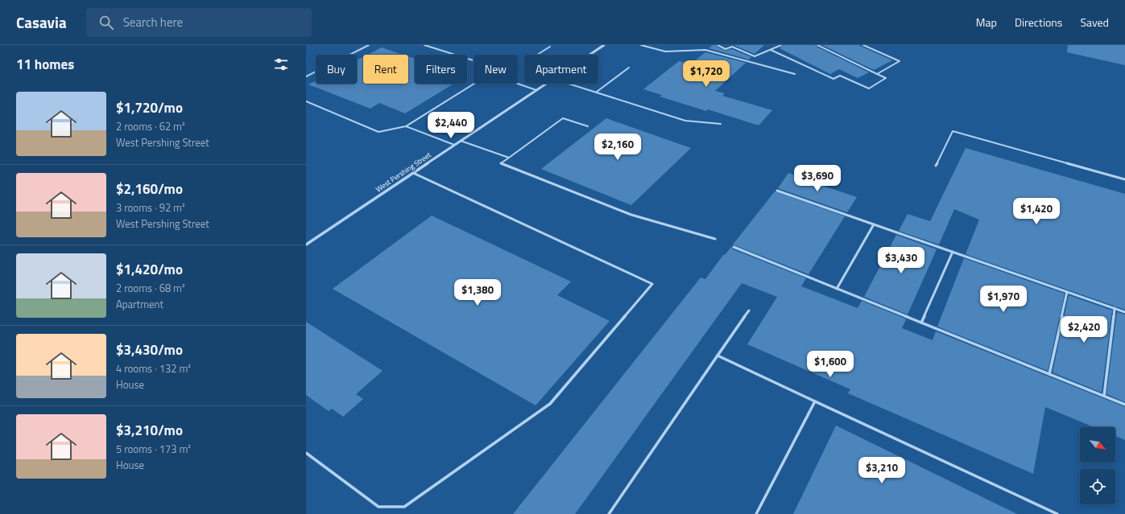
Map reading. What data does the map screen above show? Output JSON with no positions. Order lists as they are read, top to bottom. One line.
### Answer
{"streets":{"street":["West Pershing Street"]},"north":"bottom right","page":{"header":"Casavia","search":"Search here","nav":["Map","Directions","Saved"],"heading":"11 homes","chip":["Buy","Rent","Filters","New","Apartment"],"price":["$1,720","$2,440","$2,160","$3,690","$1,420","$3,430","$1,380","$1,970","$2,420","$1,600","$3,210"],"list":[{"name":"$1,720/mo","note":"2 rooms · 62 m² · West Pershing Street"},{"name":"$2,160/mo","note":"3 rooms · 92 m² · West Pershing Street"},{"name":"$1,420/mo","note":"2 rooms · 68 m² · Apartment"},{"name":"$3,430/mo","note":"4 rooms · 132 m² · House"},{"name":"$3,210/mo","note":"5 rooms · 173 m² · House"}]}}
